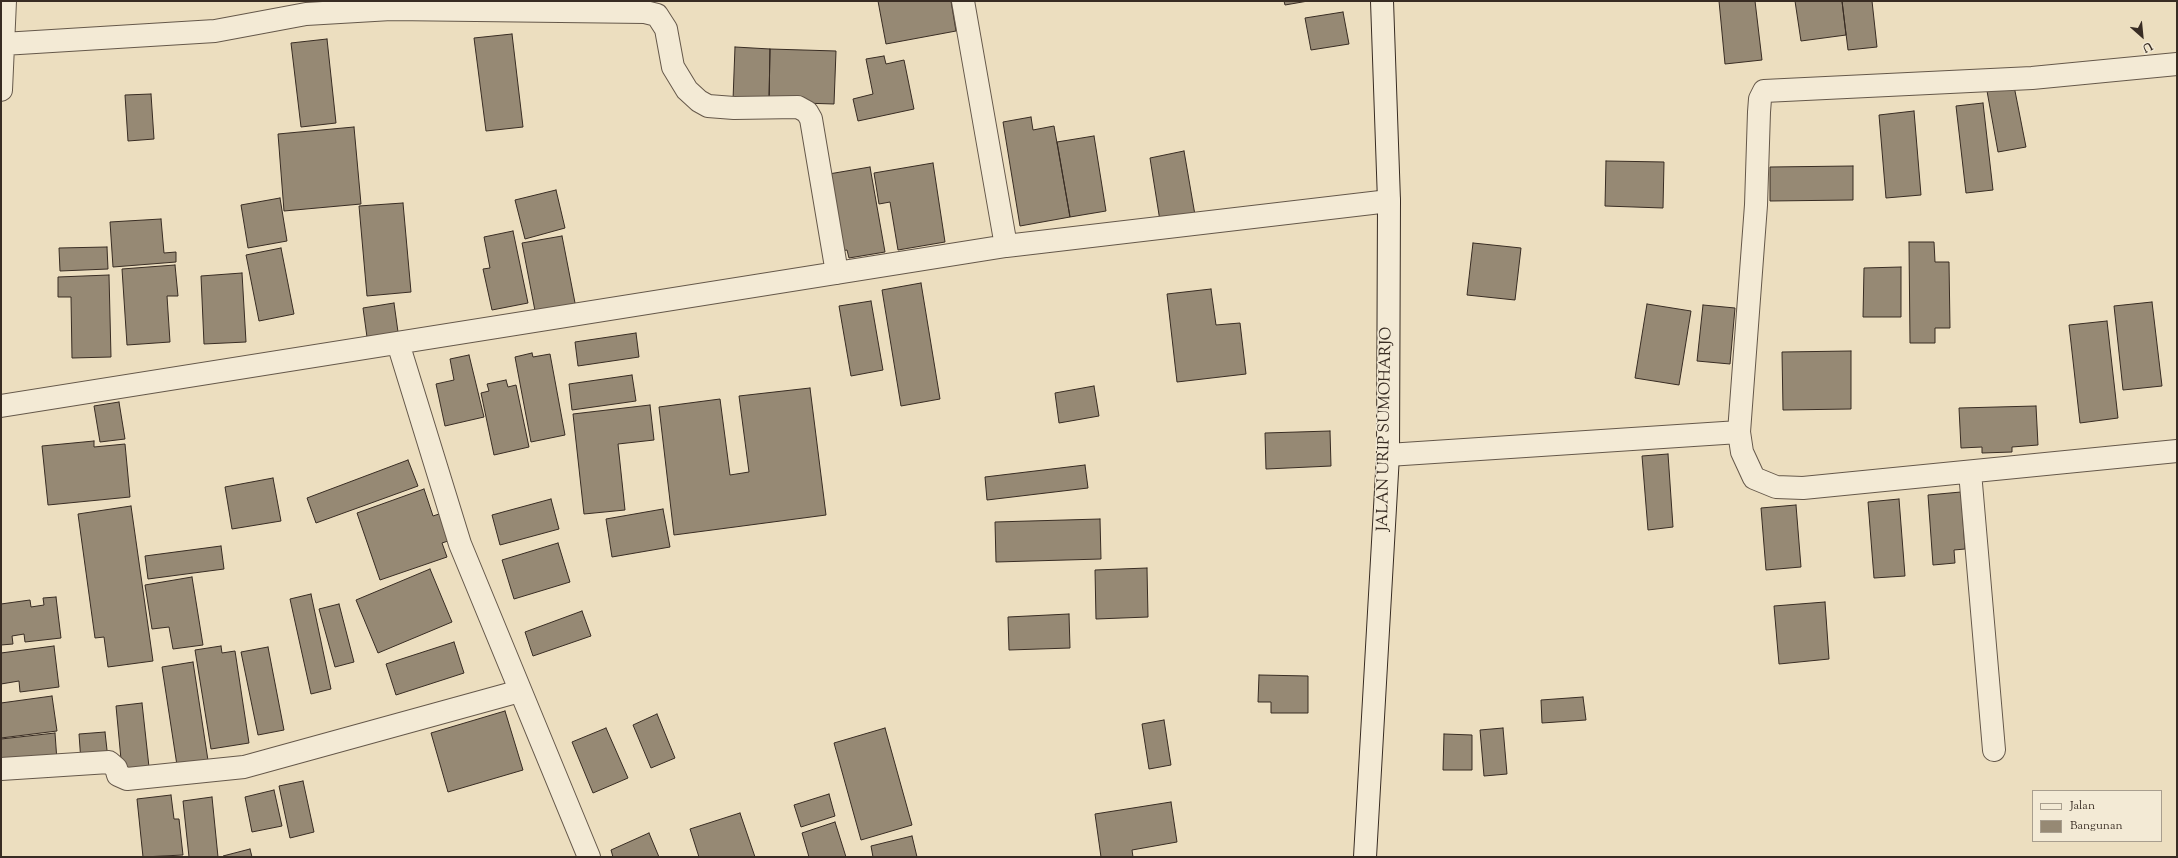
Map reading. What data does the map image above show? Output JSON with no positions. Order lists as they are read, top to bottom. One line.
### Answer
{"streets":{"street":["JALAN URIP SUMOHARJO"]},"legend":["Jalan","Bangunan"],"north":"bottom right"}
